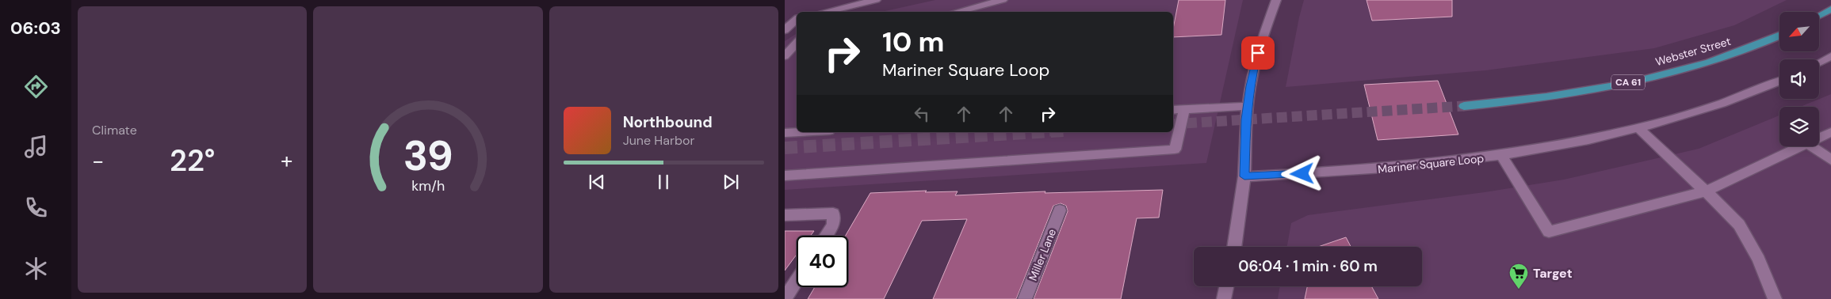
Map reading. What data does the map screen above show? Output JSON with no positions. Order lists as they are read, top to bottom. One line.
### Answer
{"streets":{"main road":["Webster Street","CA 61"],"street":["Mariner Square Loop","Miller Lane"]},"places":{"supermarket":["Target"]},"north":"bottom left","page":{"tabs":"06:03","tile":"Climate","turn":["10 m","Mariner Square Loop"],"song":["Northbound","June Harbor"],"heat":["−","22°","+"],"limit":"40","trip":"06:04 · 1 min · 60 m","gauge":["39","km/h"]}}
